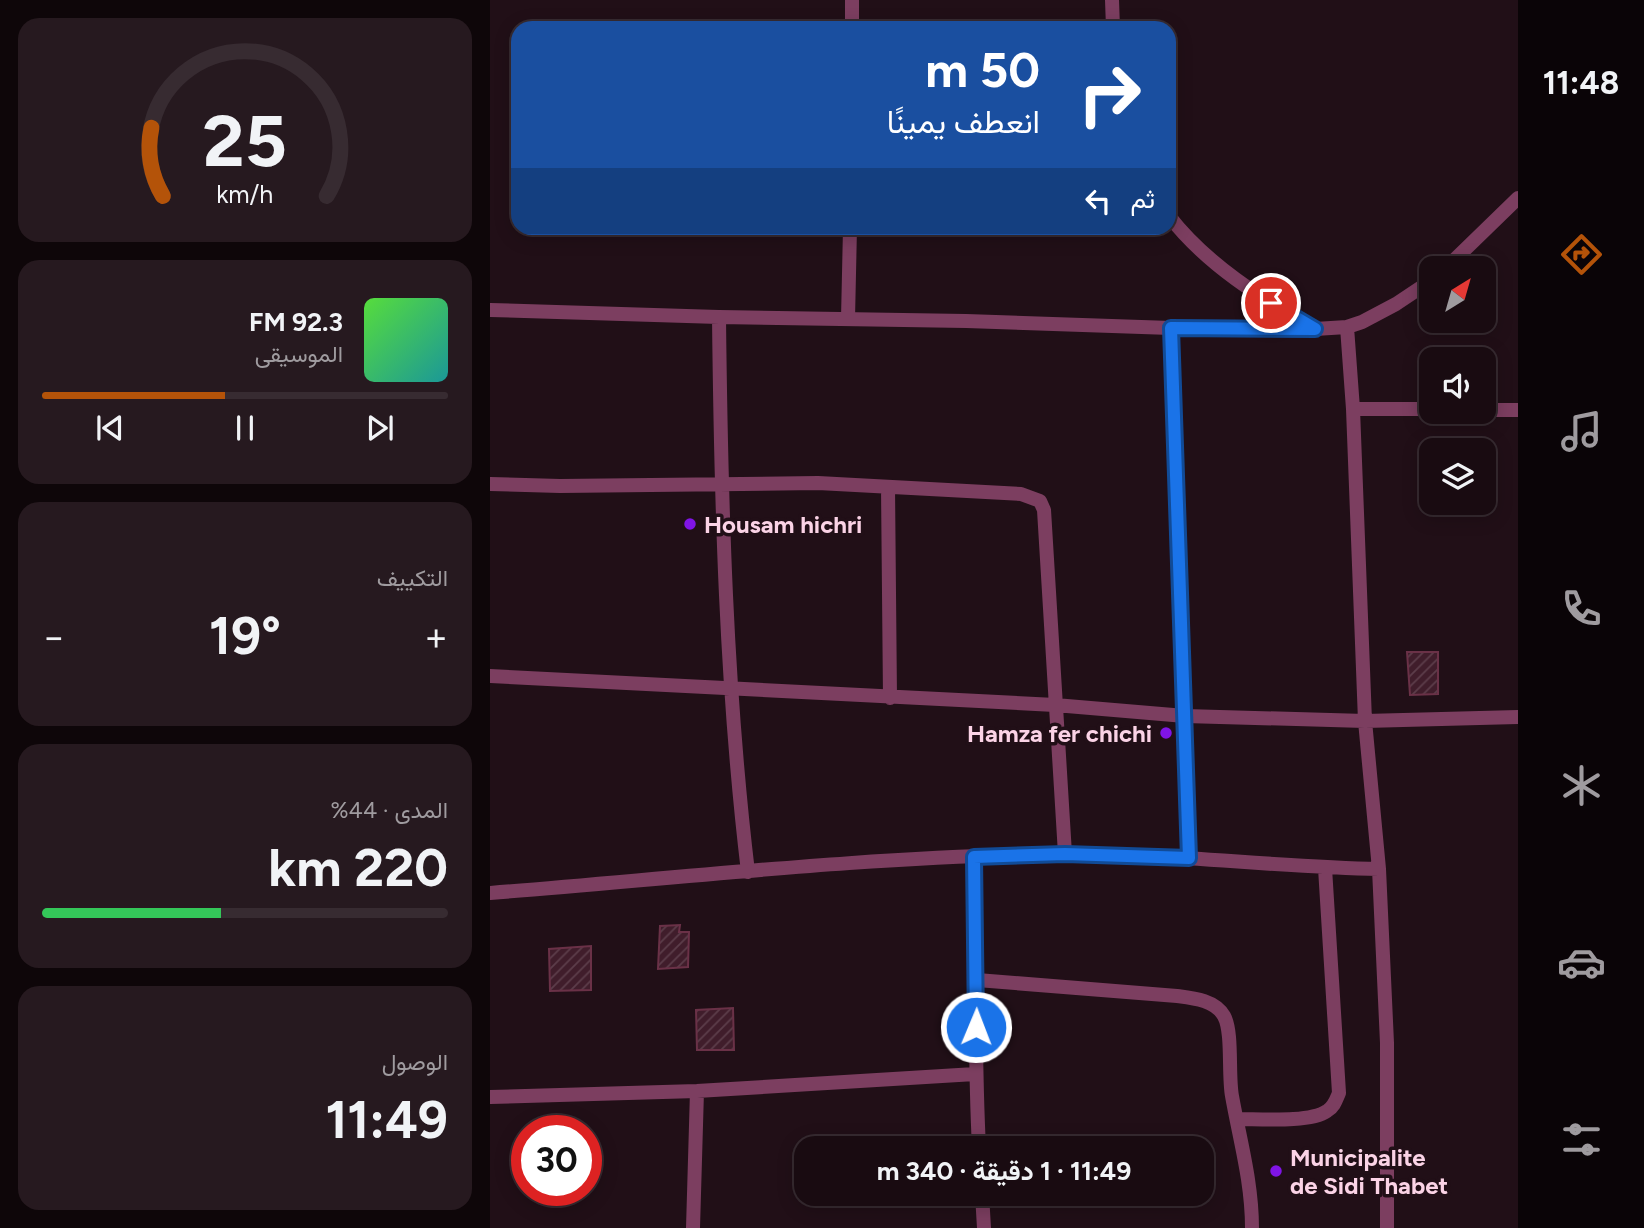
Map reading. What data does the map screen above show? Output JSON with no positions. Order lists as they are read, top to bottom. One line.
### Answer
{"places":["Housam hichri","Hamza fer chichi","Municipalite de Sidi Thabet"],"north":"top right","page":{"tabs":"11:48","turn":["50 m","انعطف يمينًا"],"then":"ثم","song":["92.3 FM","الموسيقى"],"tile":["التكييف",["المدى · 44%","220 km"],["الوصول","11:49"]],"heat":["−","19°","+"],"limit":"30","trip":"11:49 · 1 دقيقة · 340 m","gauge":["25","km/h"]}}
